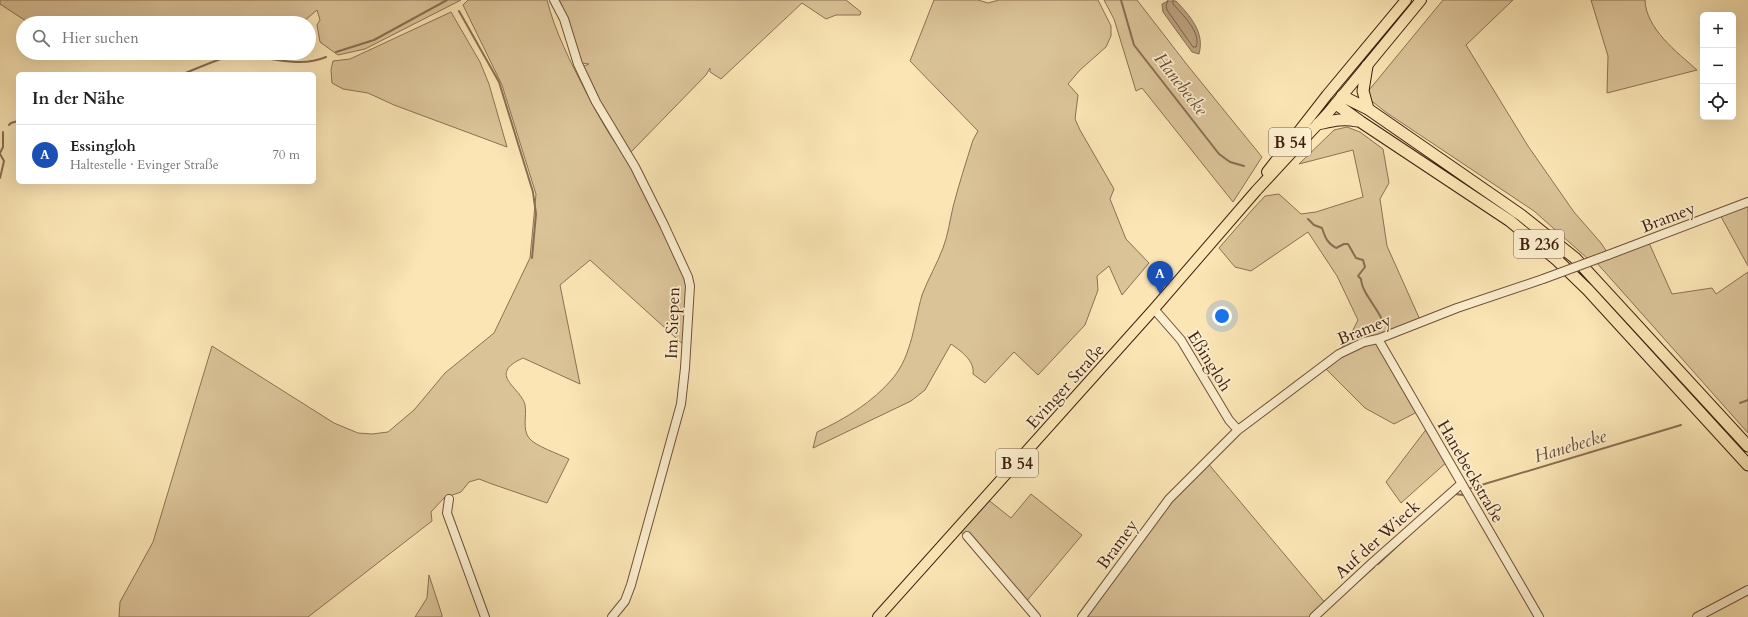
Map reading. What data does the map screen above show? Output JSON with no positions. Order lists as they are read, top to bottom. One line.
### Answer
{"streets":{"highway":["B 236"],"main road":["B 54","Evinger Straße"],"street":["Bramey","Im Siepen","Eßingloh","Hanebeckstraße","Auf der Wieck"]},"crossings":[["B 54","B 236"],["B 54","Evinger Straße"],["Bramey","Eßingloh"],["Bramey","Hanebeckstraße"],["Eßingloh","Evinger Straße"],["Hanebeckstraße","Auf der Wieck"]],"water":["Hanebecke"],"page":{"map_buttons":["+","−"],"search":"Hier suchen","heading":"In der Nähe","list":[{"mark":"A","name":"Essingloh","note":"Haltestelle · Evinger Straße","value":"70 m"}],"pins":"A"}}
